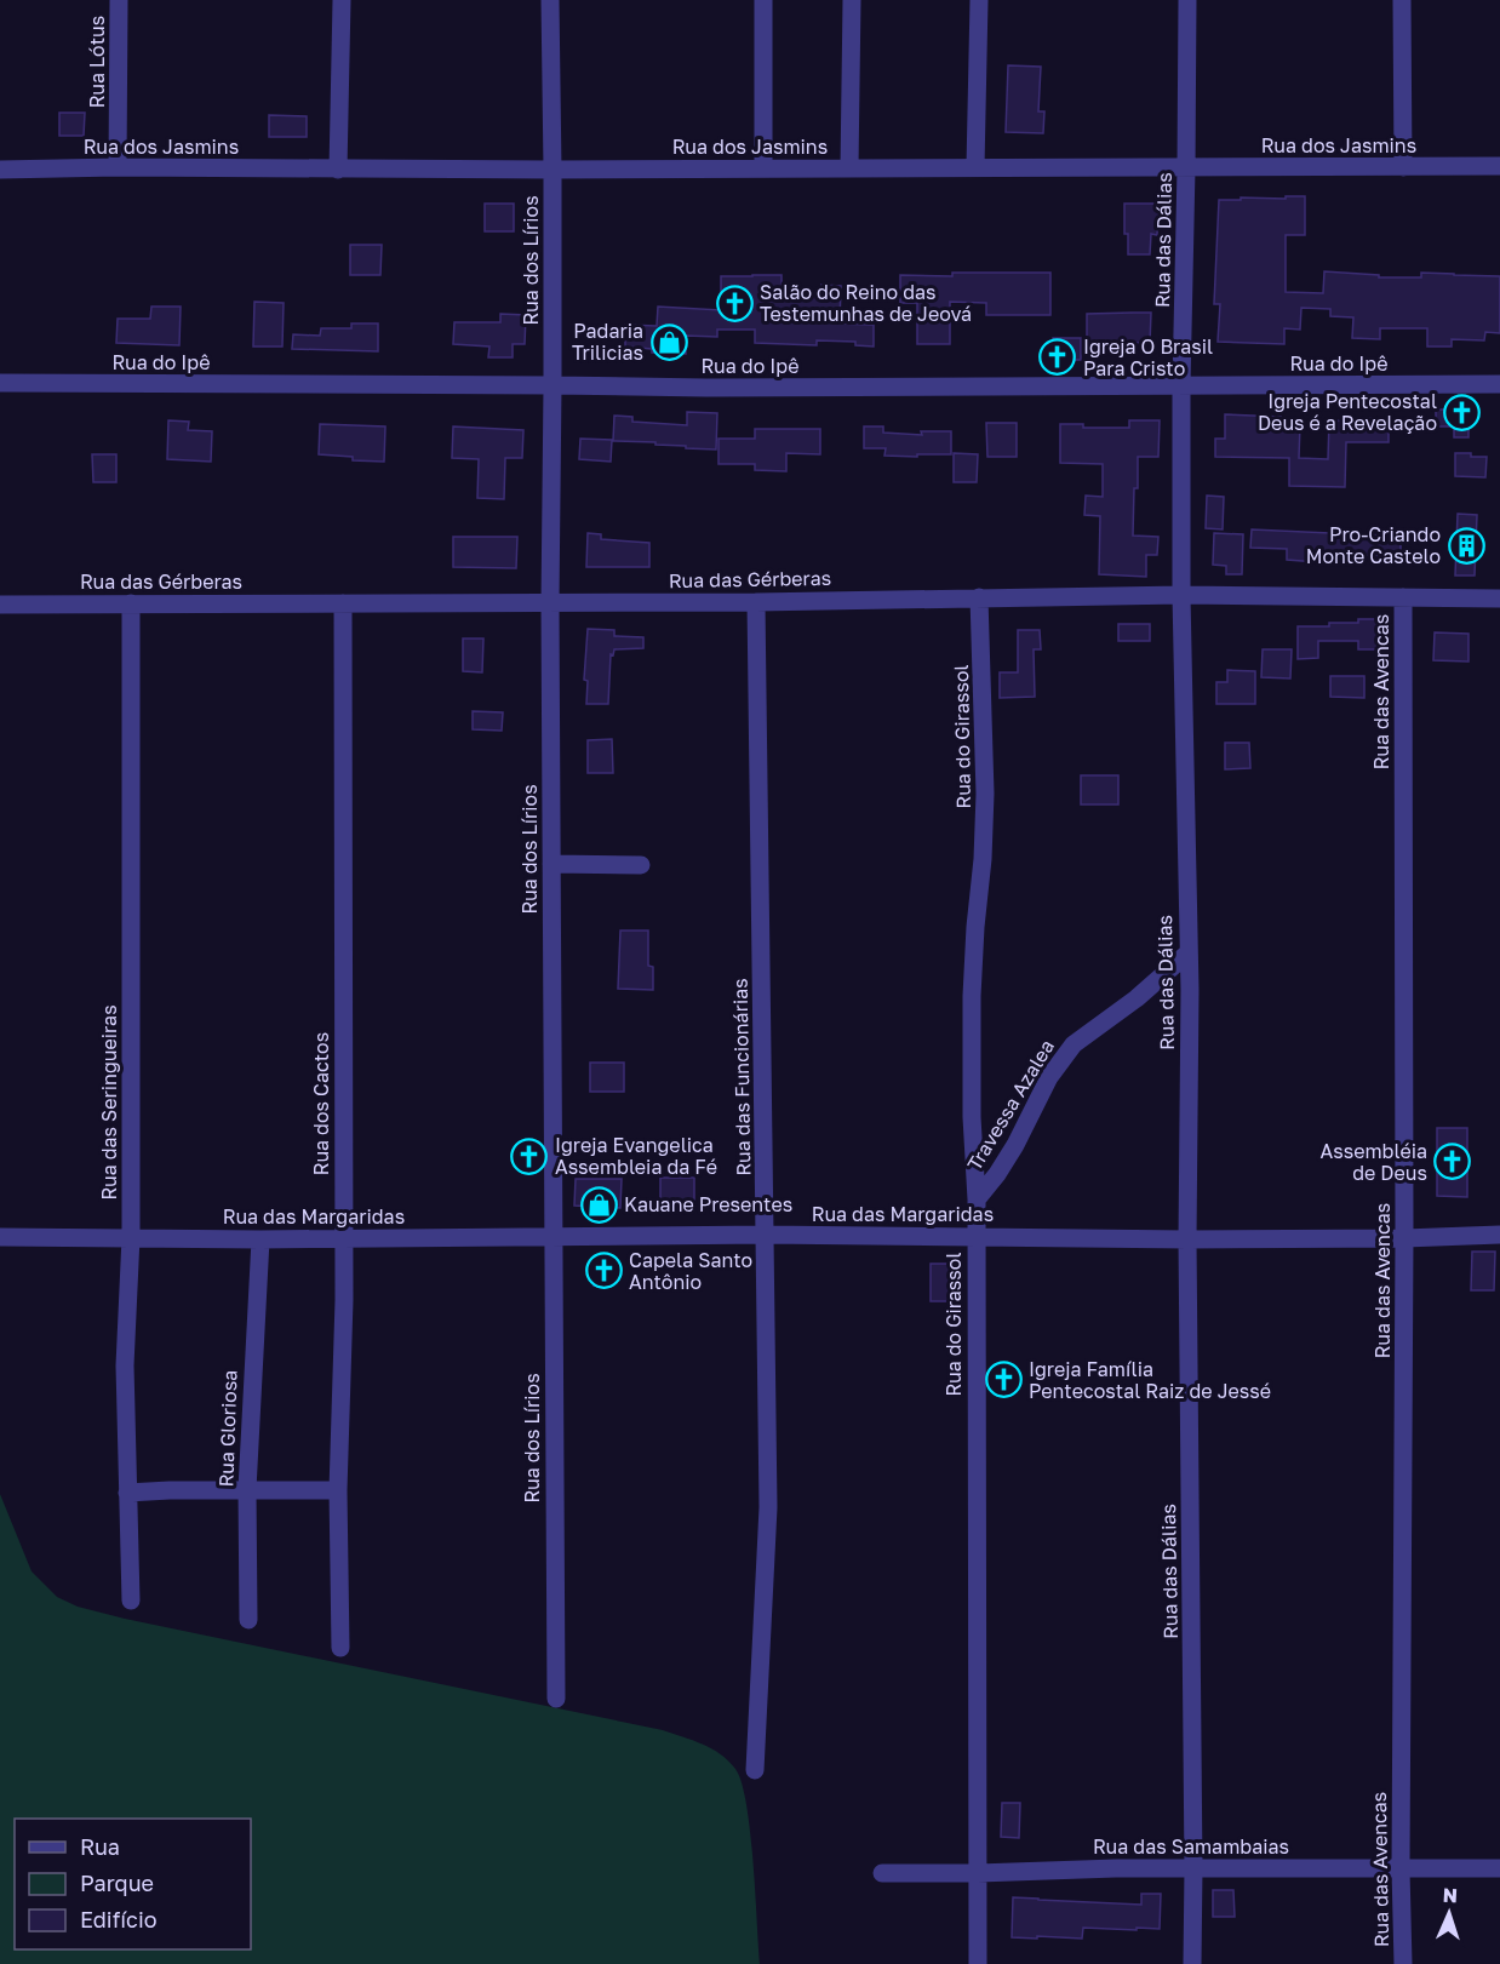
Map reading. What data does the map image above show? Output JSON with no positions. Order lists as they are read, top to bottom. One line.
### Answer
{"streets":{"street":["Rua Lótus","Rua dos Jasmins","Rua das Dálias","Rua dos Lírios","Rua do Ipê","Rua das Gérberas","Rua das Avencas","Rua do Girassol","Rua das Funcionárias","Rua das Seringueiras","Rua dos Cactos","Travessa Azalea","Rua das Margaridas","Rua Gloriosa","Rua das Samambaias"]},"crossings":[["Rua Lótus","Rua dos Jasmins"],["Rua dos Jasmins","Rua das Dálias"],["Rua dos Jasmins","Rua dos Lírios"],["Rua das Dálias","Rua do Ipê"],["Rua das Dálias","Rua das Gérberas"],["Rua das Dálias","Travessa Azalea"],["Rua das Dálias","Rua das Margaridas"],["Rua das Dálias","Rua das Samambaias"],["Rua dos Lírios","Rua do Ipê"],["Rua dos Lírios","Rua das Gérberas"],["Rua dos Lírios","Rua das Margaridas"],["Rua das Gérberas","Rua das Avencas"],["Rua das Gérberas","Rua do Girassol"],["Rua das Gérberas","Rua das Funcionárias"],["Rua das Gérberas","Rua das Seringueiras"],["Rua das Gérberas","Rua dos Cactos"],["Rua das Avencas","Rua das Margaridas"],["Rua das Avencas","Rua das Samambaias"],["Rua do Girassol","Travessa Azalea"],["Rua do Girassol","Rua das Margaridas"],["Rua do Girassol","Rua das Samambaias"],["Rua das Funcionárias","Rua das Margaridas"],["Rua das Seringueiras","Rua das Margaridas"],["Rua dos Cactos","Rua das Margaridas"],["Rua das Margaridas","Rua Gloriosa"]],"places":{"church":["Salão do Reino das Testemunhas de Jeová","Igreja O Brasil Para Cristo","Igreja Pentecostal Deus é a Revelação","Igreja Evangelica Assembleia da Fé","Assembléia de Deus","Capela Santo Antônio","Igreja Família Pentecostal Raiz de Jessé"],"shop":["Padaria Trilicias","Kauane Presentes"],"building":["Pro-Criando Monte Castelo"]},"legend":["Rua","Parque","Edifício"],"north":"top"}
